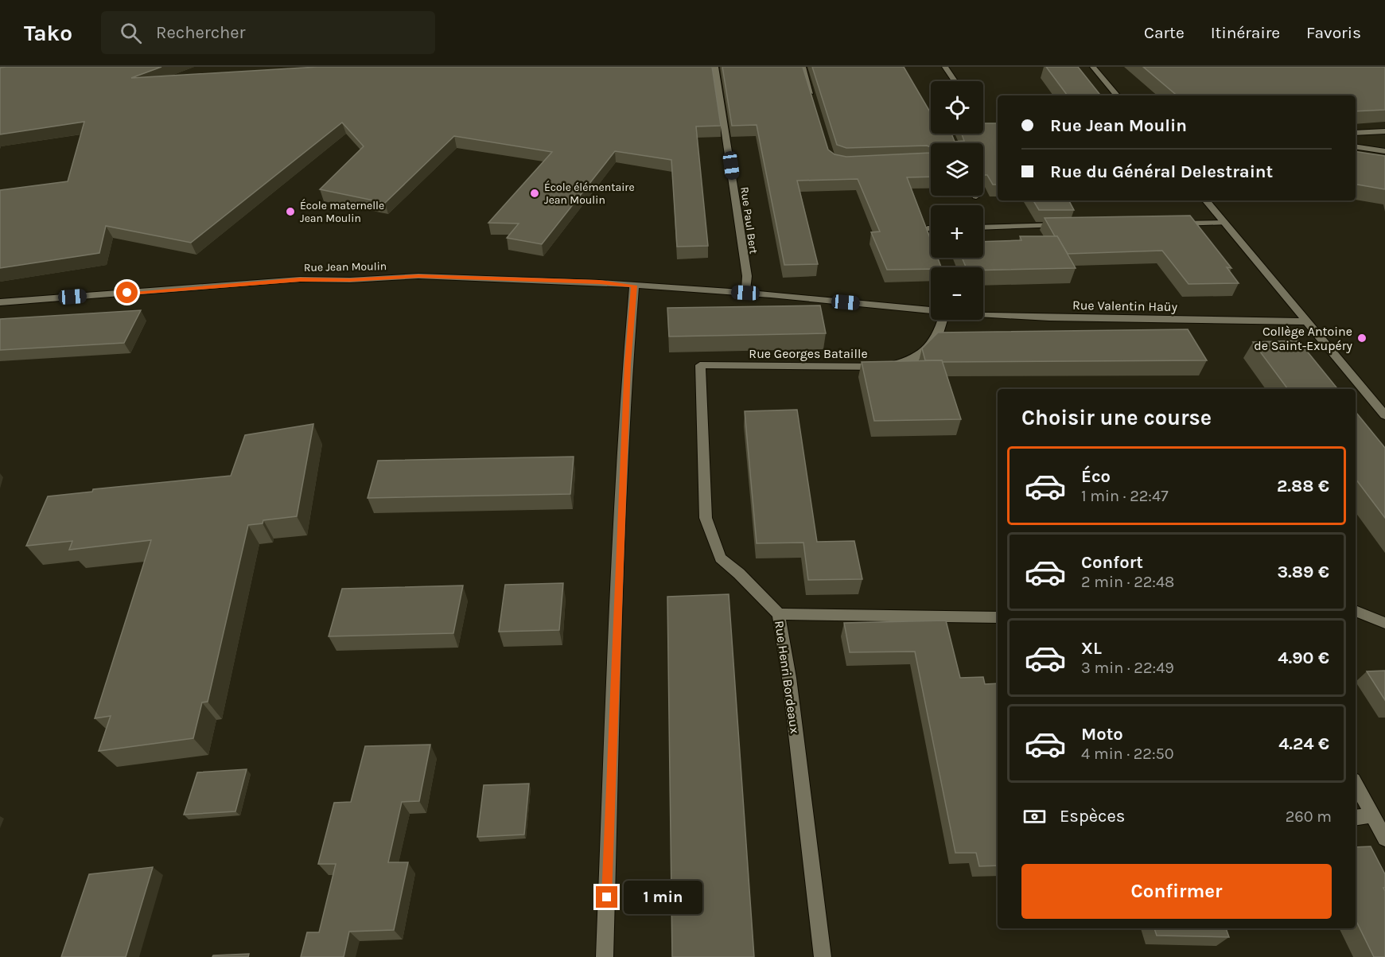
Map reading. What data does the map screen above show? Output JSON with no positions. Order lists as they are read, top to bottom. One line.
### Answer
{"streets":{"street":["Rue Paul Bert","Rue Jean Moulin","Rue Valentin Haüy","Rue Georges Bataille","Rue Henri Bordeaux"]},"crossings":[["Rue Paul Bert","Rue Valentin Haüy"],["Rue Jean Moulin","Rue Valentin Haüy"],["Rue Georges Bataille","Rue Henri Bordeaux"]],"places":["École élémentaire Jean Moulin","École maternelle Jean Moulin","Collège Antoine de Saint-Exupéry"],"page":{"header":"Tako","search":"Rechercher","nav":["Carte","Itinéraire","Favoris"],"map_buttons":["+","−"],"banner":["Rue Jean Moulin","Rue du Général Delestraint"],"heading":"Choisir une course","list":[{"name":"Éco","note":"1 min · 22:47","value":"2.88 €"},{"name":"Confort","note":"2 min · 22:48","value":"3.89 €"},{"name":"XL","note":"3 min · 22:49","value":"4.90 €"},{"name":"Moto","note":"4 min · 22:50","value":"4.24 €"}],"pay":["Espèces","260 m"],"buttons":"Confirmer","bubble":"1 min"}}
